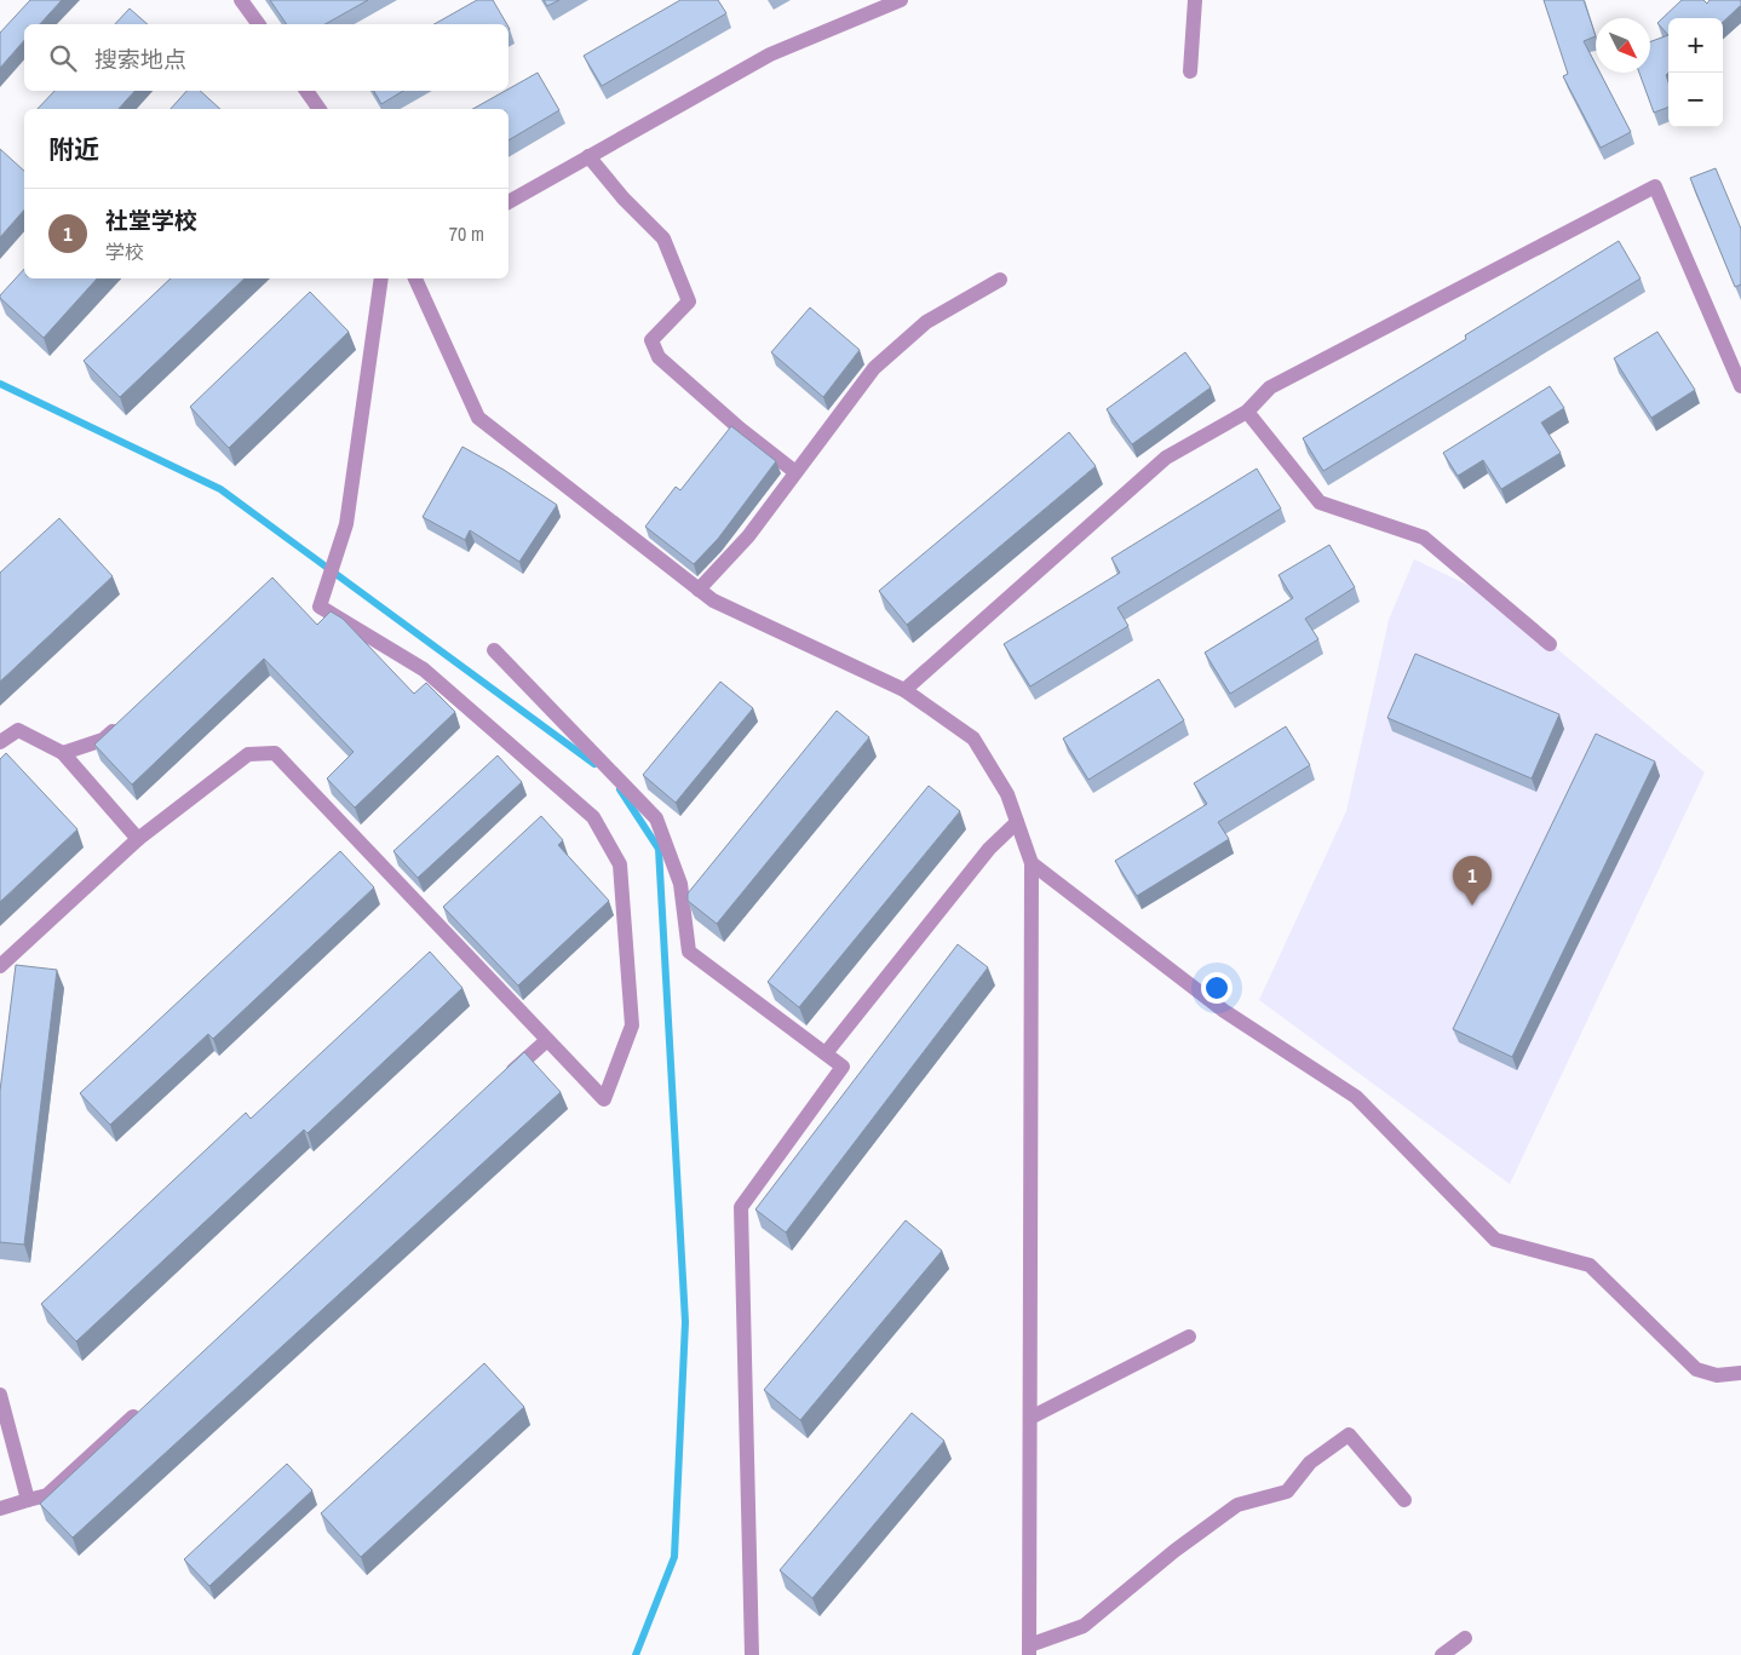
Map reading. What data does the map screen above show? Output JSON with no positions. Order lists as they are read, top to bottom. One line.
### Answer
{"north":"bottom right","page":{"map_buttons":["+","−"],"search":"搜索地点","heading":"附近","list":[{"mark":"1","name":"社堂学校","note":"学校","value":"70 m"}],"pins":"1"}}
